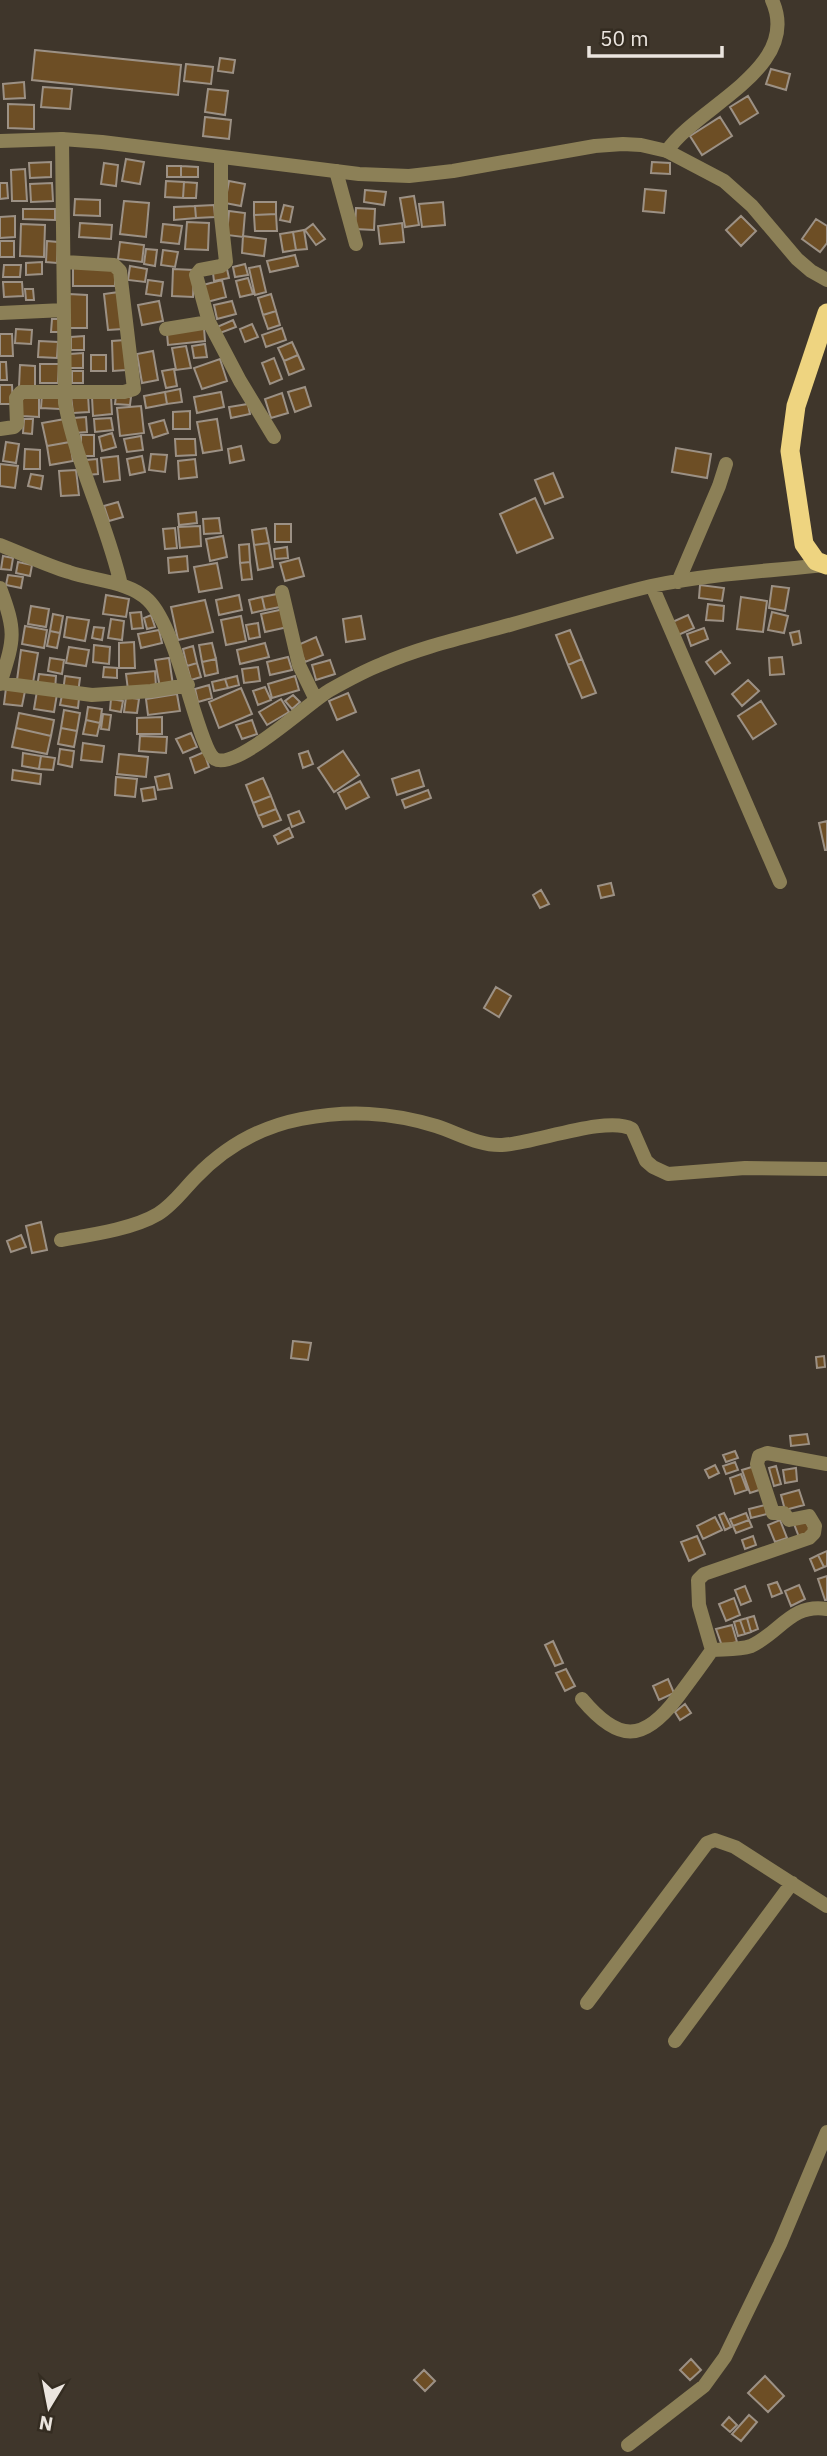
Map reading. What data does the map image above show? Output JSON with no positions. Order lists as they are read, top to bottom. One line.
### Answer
{"scale_bar":"50 m","north":"bottom"}
